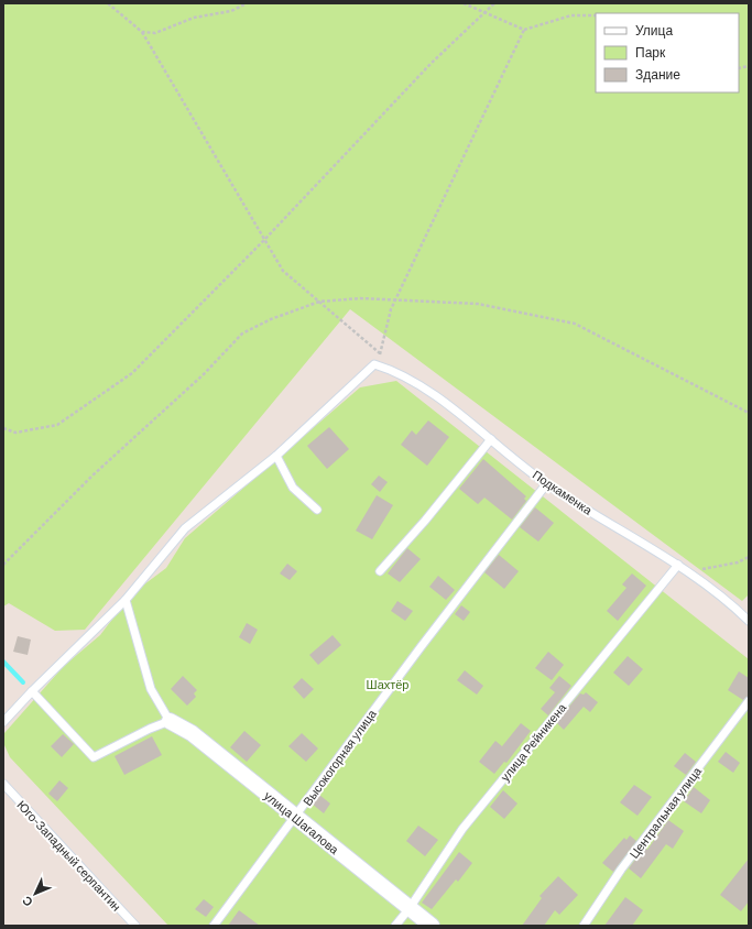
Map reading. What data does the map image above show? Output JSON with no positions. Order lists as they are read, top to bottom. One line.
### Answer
{"streets":{"street":["улица Шагалова"],"lane":["Подкаменка","улица Рейникена","Высокогорная улица","Центральная улица","Юго-Западный серпантин"]},"crossings":[["Подкаменка","улица Рейникена"],["Подкаменка","Высокогорная улица"],["улица Рейникена","улица Шагалова"],["Высокогорная улица","улица Шагалова"]],"parks":["Шахтёр"],"legend":["Улица","Парк","Здание"],"north":"bottom left"}
